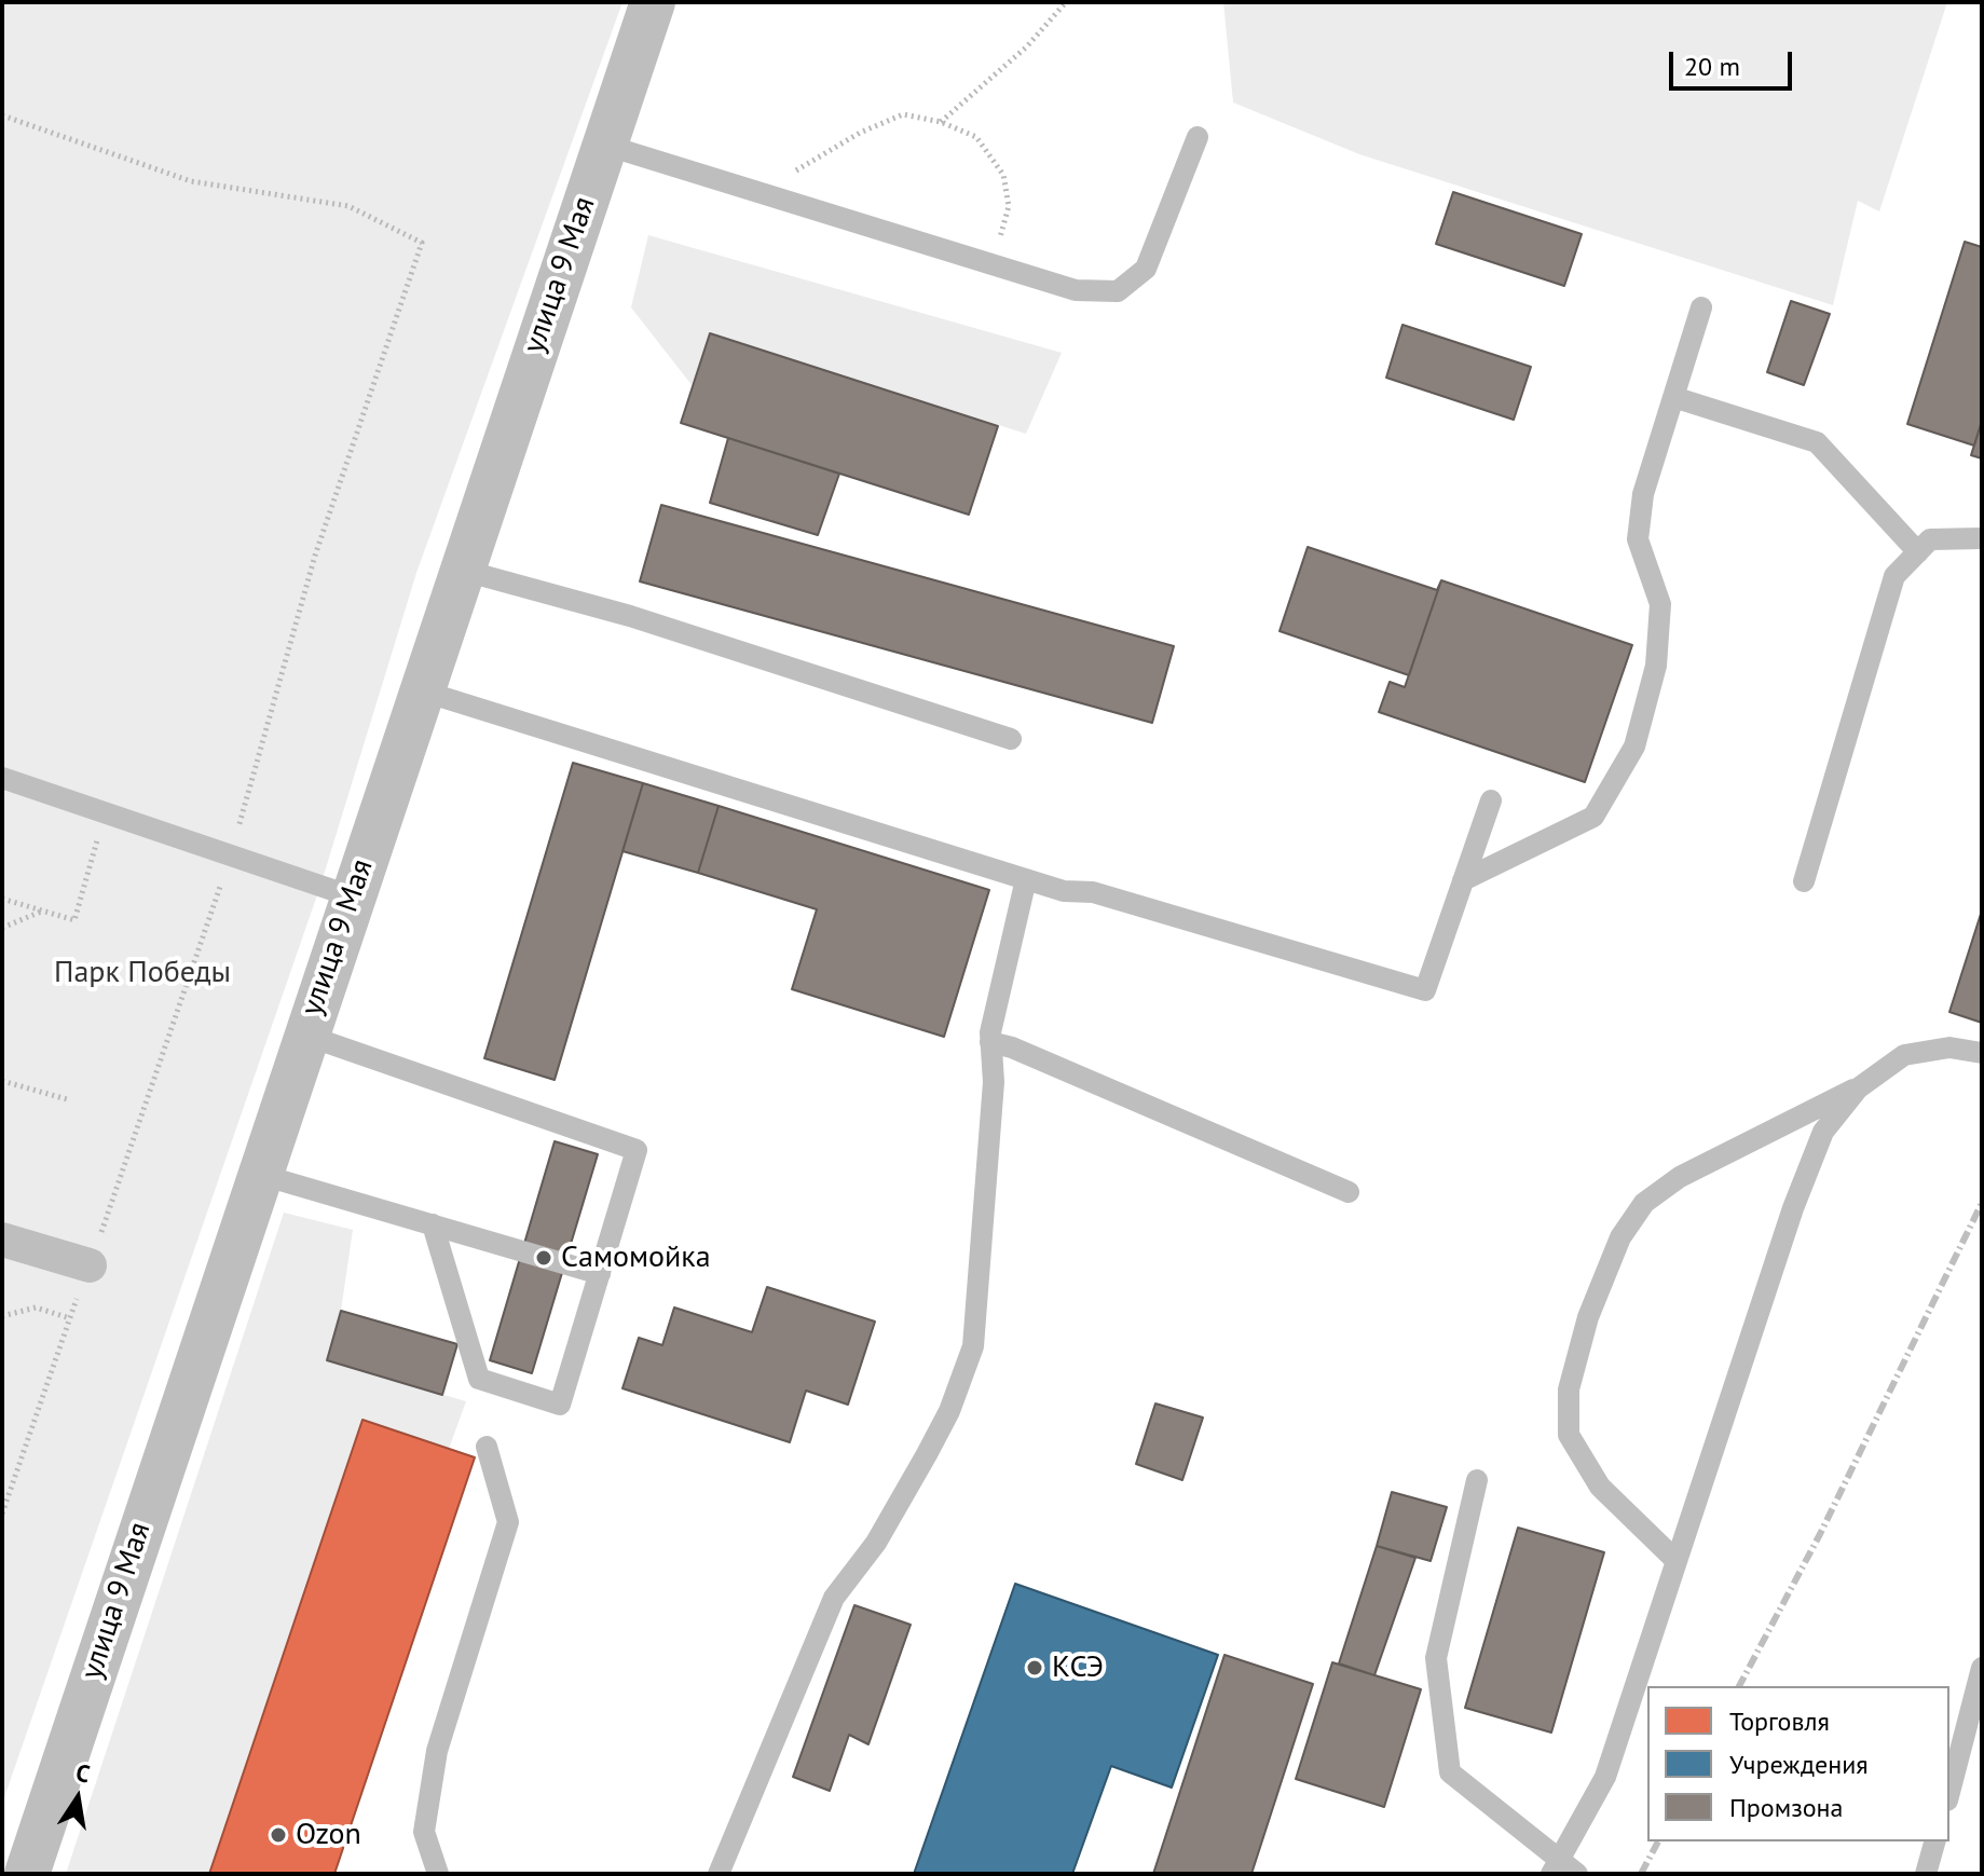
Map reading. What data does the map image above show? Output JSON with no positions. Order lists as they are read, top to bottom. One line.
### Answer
{"streets":{"street":["улица 9 Мая"]},"parks":["Парк Победы"],"places":["Самомойка","КСЭ","Ozon"],"legend":["Торговля","Учреждения","Промзона"],"scale_bar":"20 m","north":"top"}
